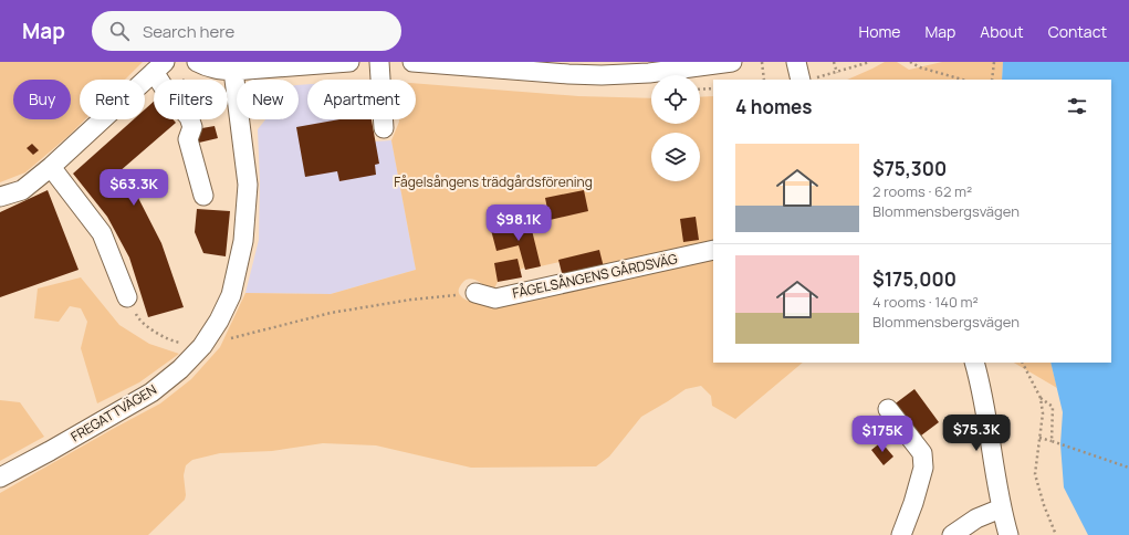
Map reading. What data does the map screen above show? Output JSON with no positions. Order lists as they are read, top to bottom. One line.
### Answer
{"streets":{"street":["FÅGELSÅNGENS GÅRDSVÄG","FREGATTVÄGEN"]},"parks":["Fågelsångens trädgårdsförening"],"page":{"header":"Map","search":"Search here","nav":["Home","Map","About","Contact"],"chip":["Buy","Rent","Filters","New","Apartment"],"heading":"4 homes","list":[{"name":"$75,300","note":"2 rooms · 62 m² · Blommensbergsvägen"},{"name":"$175,000","note":"4 rooms · 140 m² · Blommensbergsvägen"}],"price":["$63.3K","$98.1K","$75.3K","$175K"]}}
